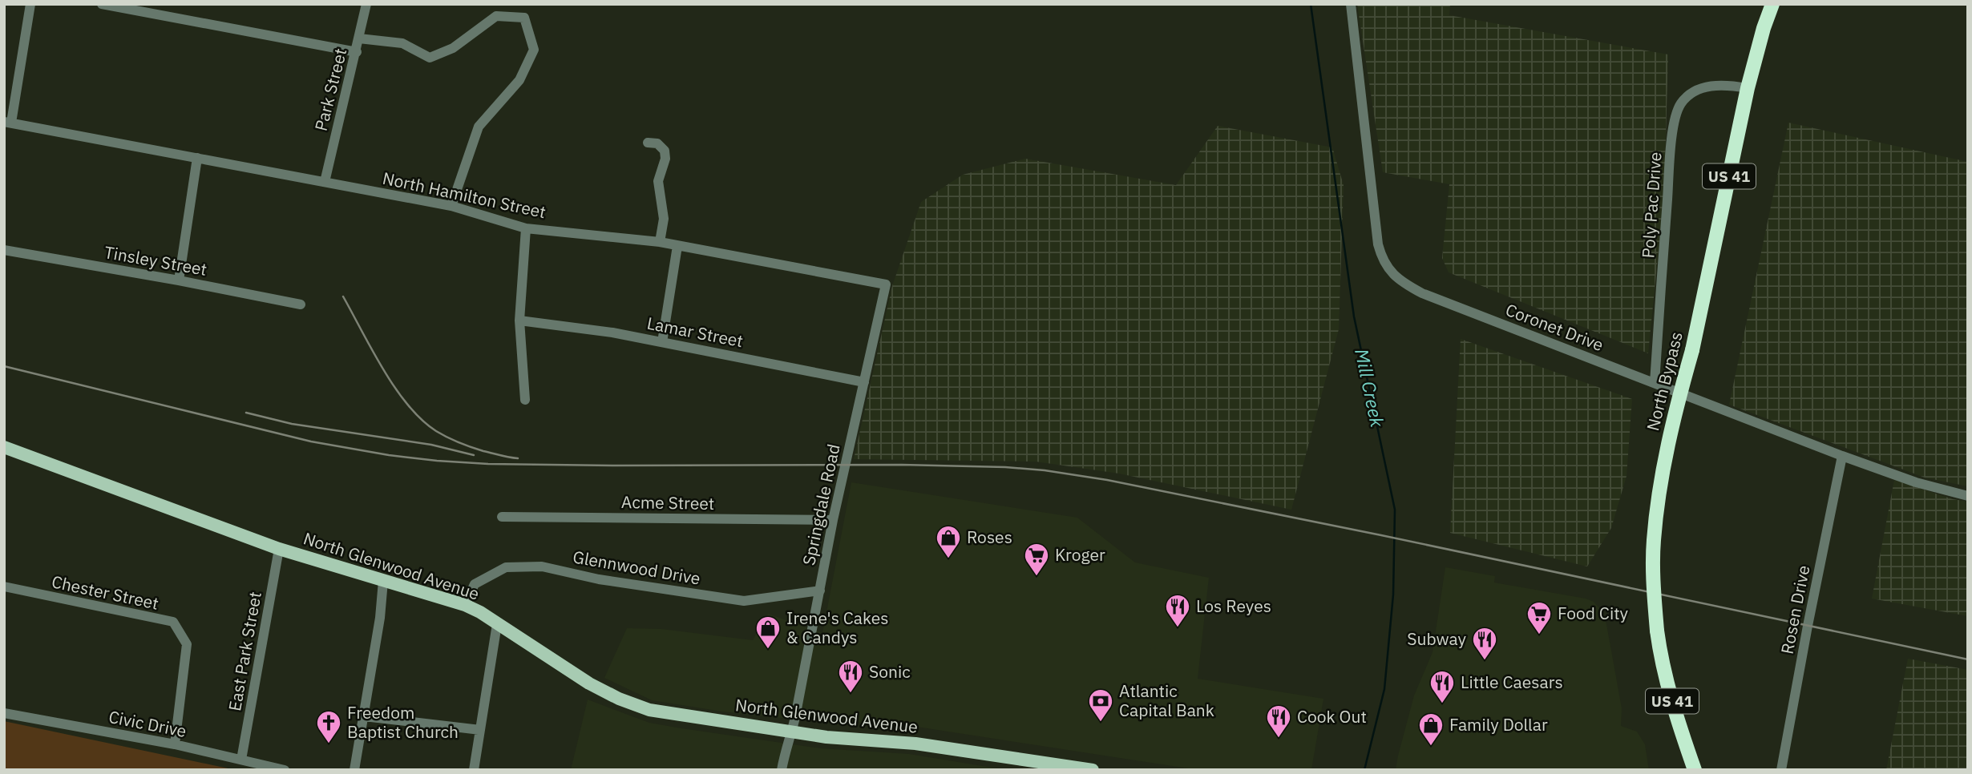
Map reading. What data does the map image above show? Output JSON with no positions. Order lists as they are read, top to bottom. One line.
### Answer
{"streets":{"highway":["US 41","North Bypass"],"main road":["North Glenwood Avenue"],"street":["Park Street","North Hamilton Street","Poly Pac Drive","Tinsley Street","Coronet Drive","Lamar Street","Acme Street","Springdale Road","Glennwood Drive","Chester Street","Rosen Drive","East Park Street","Civic Drive"]},"crossings":[["Park Street","North Hamilton Street"],["North Hamilton Street","Springdale Road"],["Poly Pac Drive","Coronet Drive"],["Poly Pac Drive","North Bypass"],["Coronet Drive","Rosen Drive"],["Lamar Street","Springdale Road"],["Acme Street","Springdale Road"],["Springdale Road","North Glenwood Avenue"],["Springdale Road","Glennwood Drive"],["North Glenwood Avenue","Glennwood Drive"],["North Glenwood Avenue","East Park Street"],["Chester Street","Civic Drive"],["East Park Street","Civic Drive"]],"water":["Mill Creek"],"places":{"shop":["Roses","Irene's Cakes & Candys","Family Dollar"],"supermarket":["Kroger","Food City"],"restaurant":["Los Reyes","Subway","Sonic","Little Caesars","Cook Out"],"bank":["Atlantic Capital Bank"],"church":["Freedom Baptist Church"]}}
